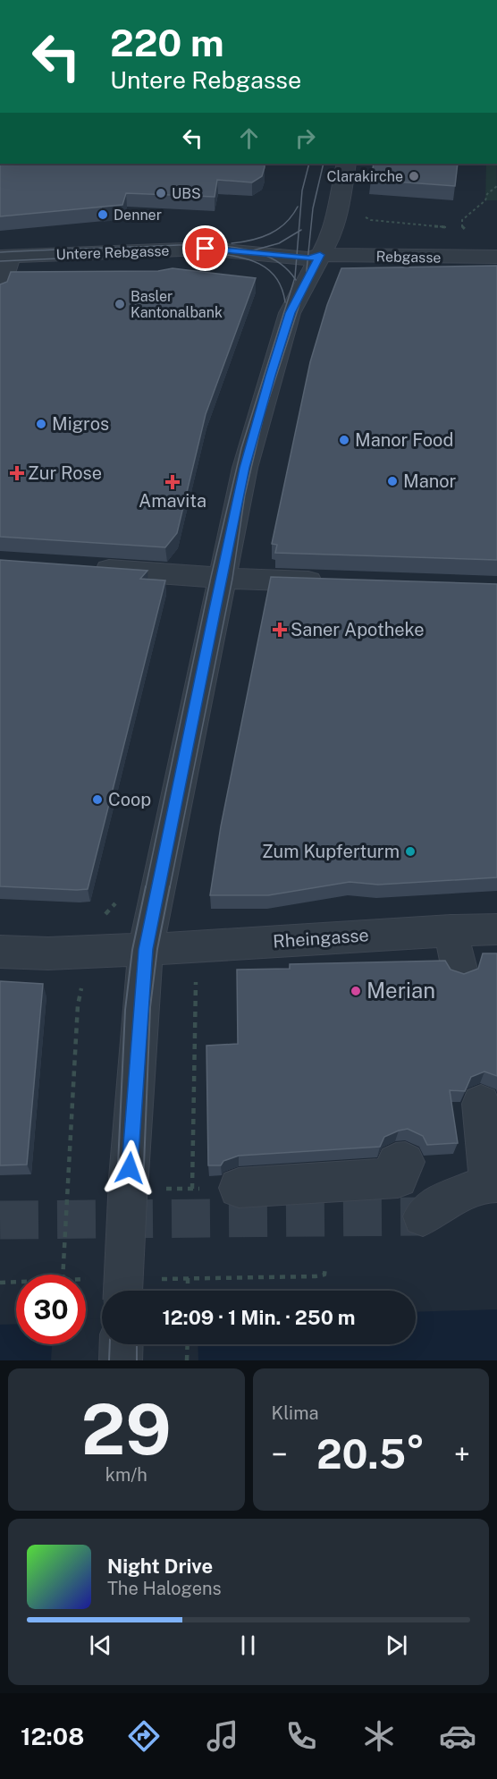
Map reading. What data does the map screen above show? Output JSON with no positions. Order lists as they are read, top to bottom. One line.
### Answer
{"streets":{"street":["Untere Rebgasse","Rebgasse","Rheingasse"]},"crossings":[["Untere Rebgasse","Rebgasse"]],"places":{"other":["Clarakirche","UBS","Denner","Basler Kantonalbank","Migros","Manor Food","Manor","Coop","Zum Kupferturm","Merian"],"health":["Zur Rose","Amavita","Saner Apotheke"]},"page":{"turn":["220 m","Untere Rebgasse"],"limit":"30","trip":"12:09 · 1 Min. · 250 m","tile":[["29","km/h"],"Klima"],"heat":["−","20.5°","+"],"song":["Night Drive","The Halogens"],"tabs":"12:08"}}
